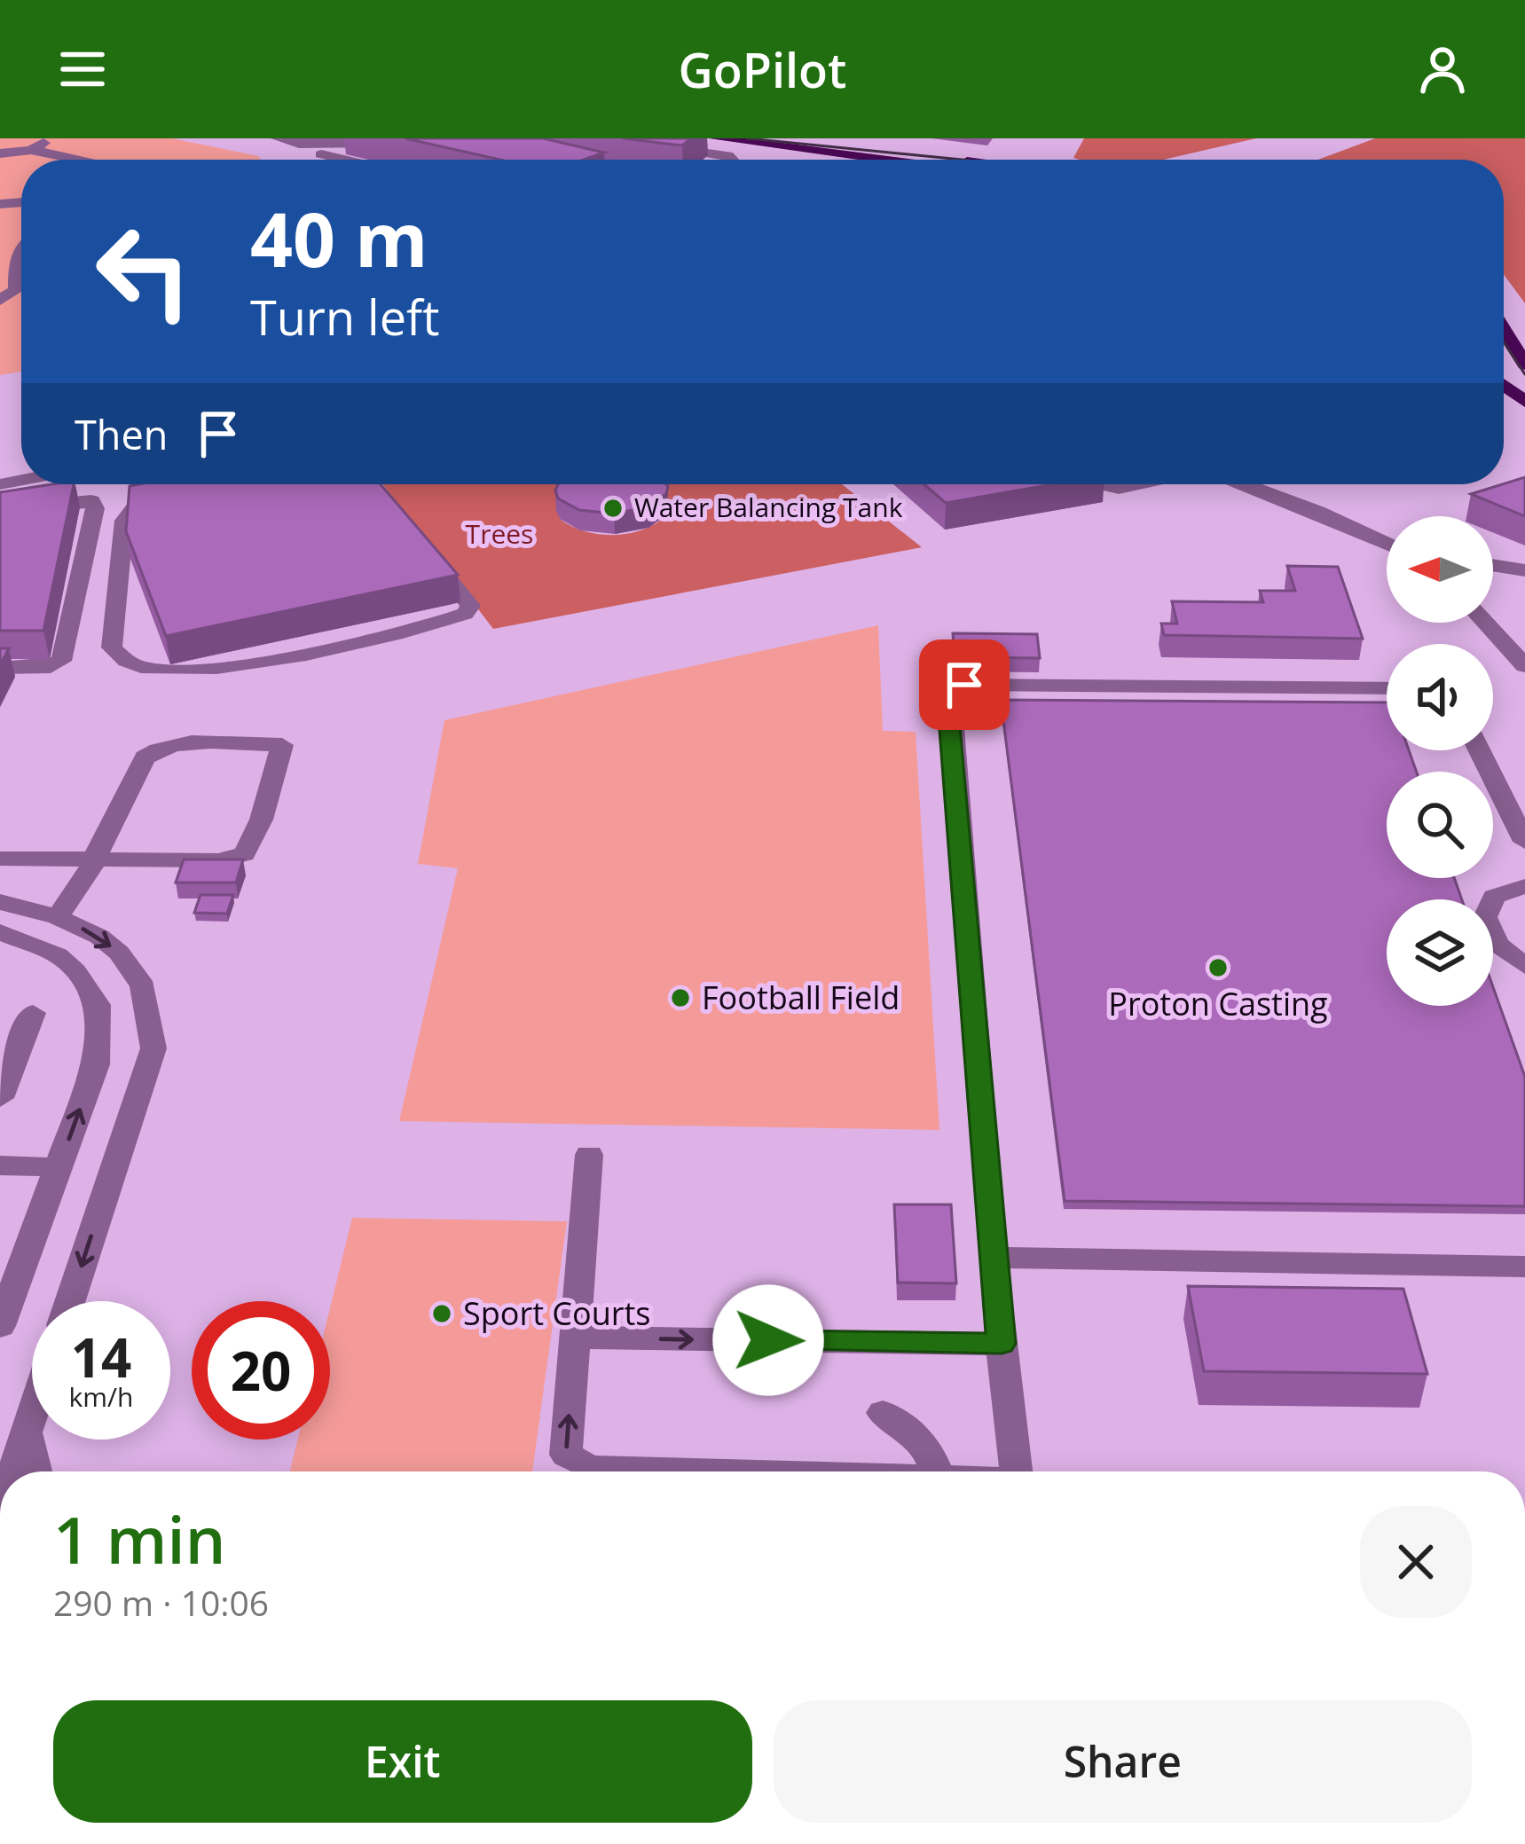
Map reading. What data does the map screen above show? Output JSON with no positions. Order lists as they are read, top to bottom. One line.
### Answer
{"parks":["Trees"],"places":["Water Balancing Tank","Proton Casting","Football Field","Sport Courts"],"north":"left","page":{"header":"GoPilot","turn":["40 m","Turn left"],"then":"Then","speed":"14 km/h","limit":"20","heading":["1 min","290 m · 10:06"],"buttons":["Exit","Share"]}}
